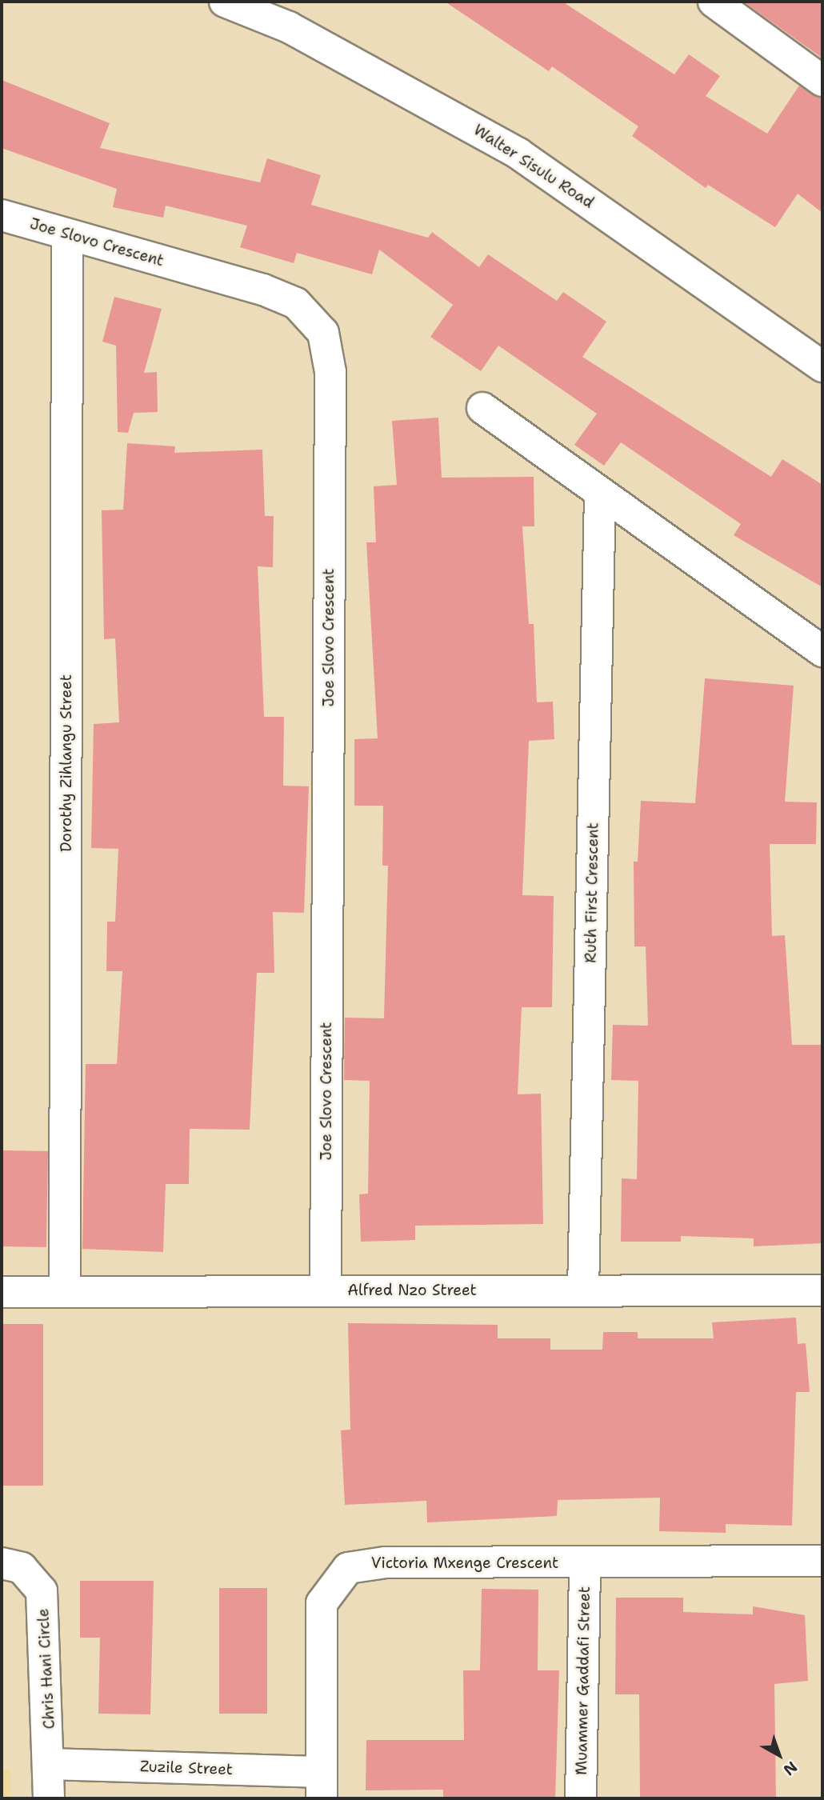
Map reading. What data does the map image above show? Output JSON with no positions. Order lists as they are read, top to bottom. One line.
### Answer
{"streets":{"street":["Walter Sisulu Road","Joe Slovo Crescent","Dorothy Zihlangu Street","Ruth First Crescent","Alfred Nzo Street","Victoria Mxenge Crescent","Chris Hani Circle","Muammer Gaddafi Street","Zuzile Street"]},"crossings":[["Joe Slovo Crescent","Dorothy Zihlangu Street"],["Joe Slovo Crescent","Alfred Nzo Street"],["Dorothy Zihlangu Street","Alfred Nzo Street"],["Ruth First Crescent","Alfred Nzo Street"],["Victoria Mxenge Crescent","Muammer Gaddafi Street"],["Victoria Mxenge Crescent","Zuzile Street"],["Chris Hani Circle","Zuzile Street"]],"north":"bottom right"}
